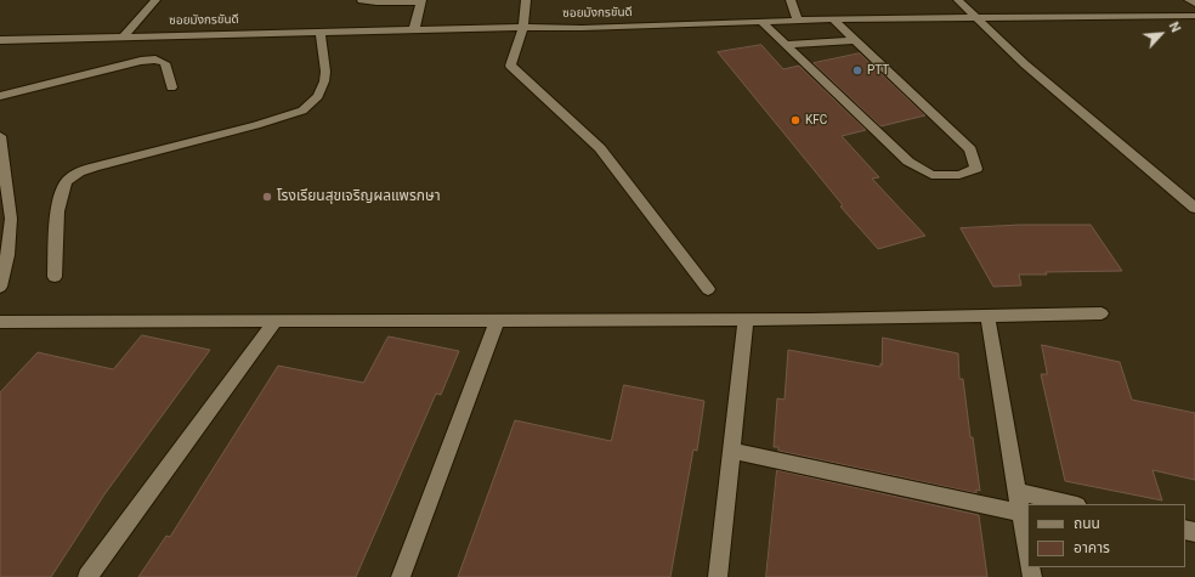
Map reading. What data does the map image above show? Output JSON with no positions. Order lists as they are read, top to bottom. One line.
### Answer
{"streets":{"street":["ซอยมังกรขันดี"]},"places":["PTT","KFC","โรงเรียนสุขเจริญผลแพรกษา"],"legend":["ถนน","อาคาร"],"north":"top right"}
